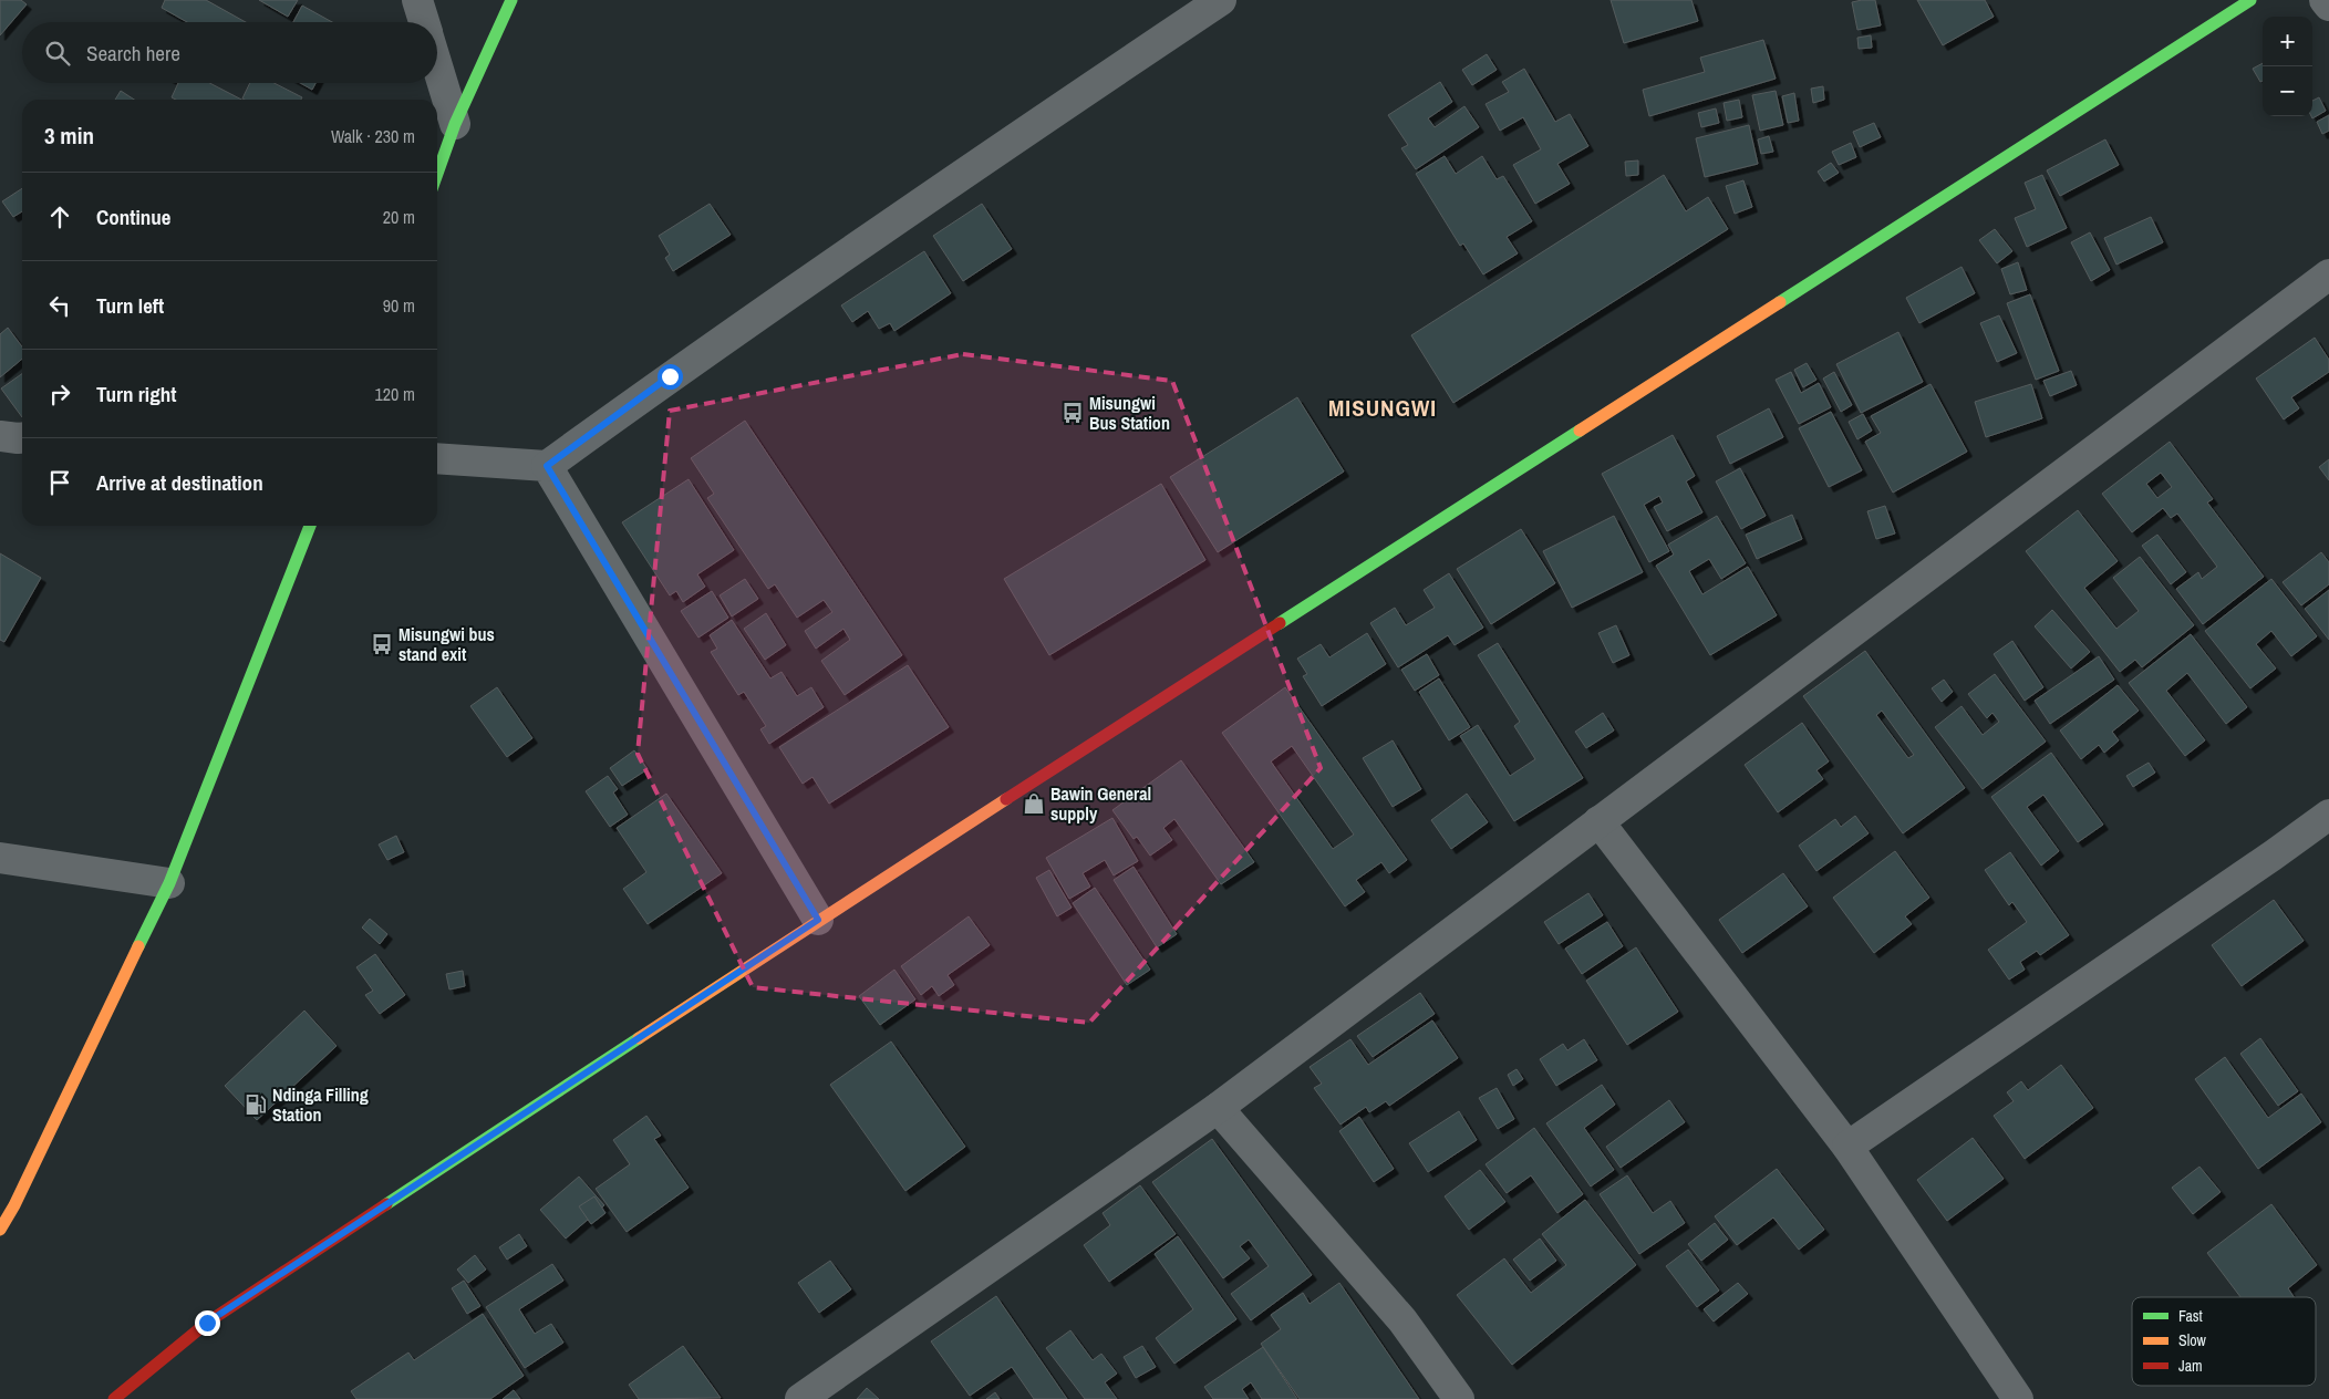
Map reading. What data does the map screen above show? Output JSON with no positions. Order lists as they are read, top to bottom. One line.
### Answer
{"districts":["MISUNGWI"],"places":{"bus stop":["Misungwi Bus Station","Misungwi bus stand exit"],"shop":["Bawin General supply"],"fuel station":["Ndinga Filling Station"]},"legend":["Fast","Slow","Jam"],"page":{"map_buttons":["+","−"],"search":"Search here","heading":["3 min","Walk · 230 m"],"list":[["Continue","20 m"],["Turn left","90 m"],["Turn right","120 m"],"Arrive at destination"]}}
